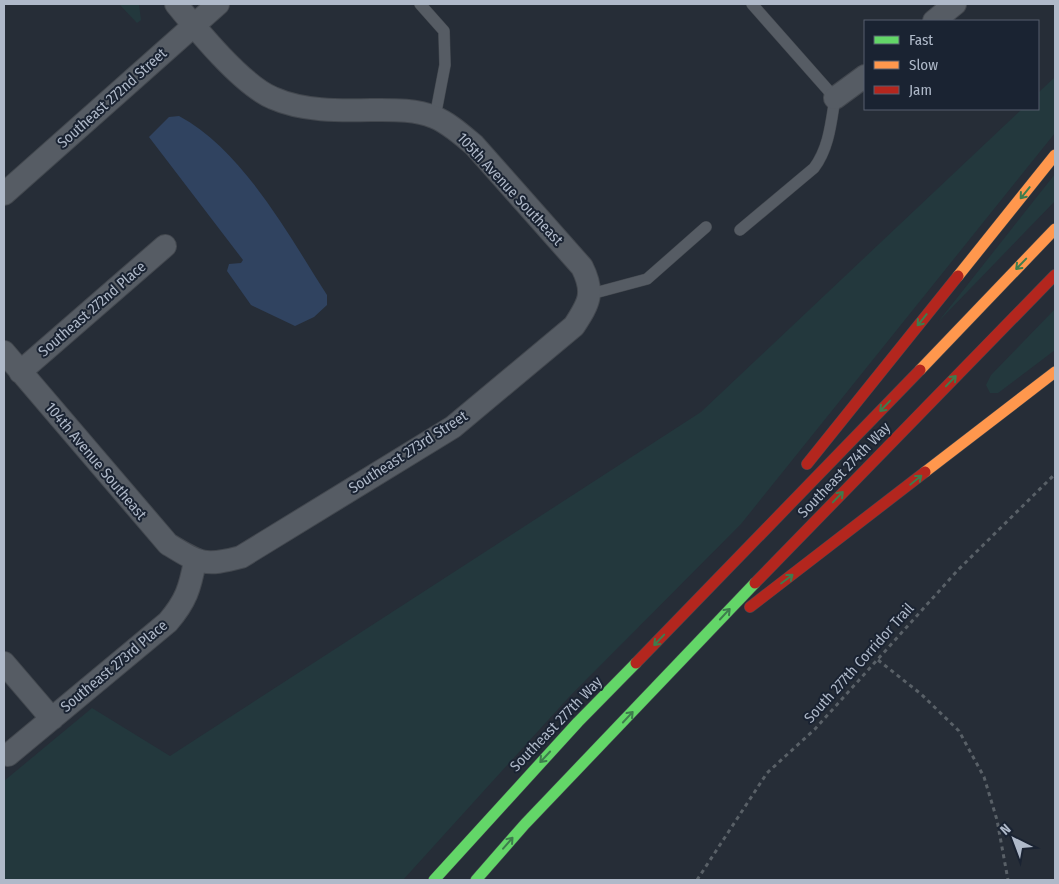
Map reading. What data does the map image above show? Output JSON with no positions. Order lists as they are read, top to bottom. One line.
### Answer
{"streets":{"main road":["Southeast 274th Way","Southeast 277th Way"],"street":["Southeast 272nd Street","105th Avenue Southeast","Southeast 272nd Place","Southeast 273rd Street","104th Avenue Southeast","Southeast 273rd Place"],"path":["South 277th Corridor Trail"]},"crossings":[["Southeast 272nd Street","105th Avenue Southeast"],["105th Avenue Southeast","Southeast 273rd Street"],["Southeast 272nd Place","104th Avenue Southeast"],["Southeast 273rd Street","104th Avenue Southeast"],["Southeast 273rd Street","Southeast 273rd Place"],["104th Avenue Southeast","Southeast 273rd Place"],["Southeast 274th Way","Southeast 277th Way"]],"legend":["Fast","Slow","Jam"],"north":"top left"}
